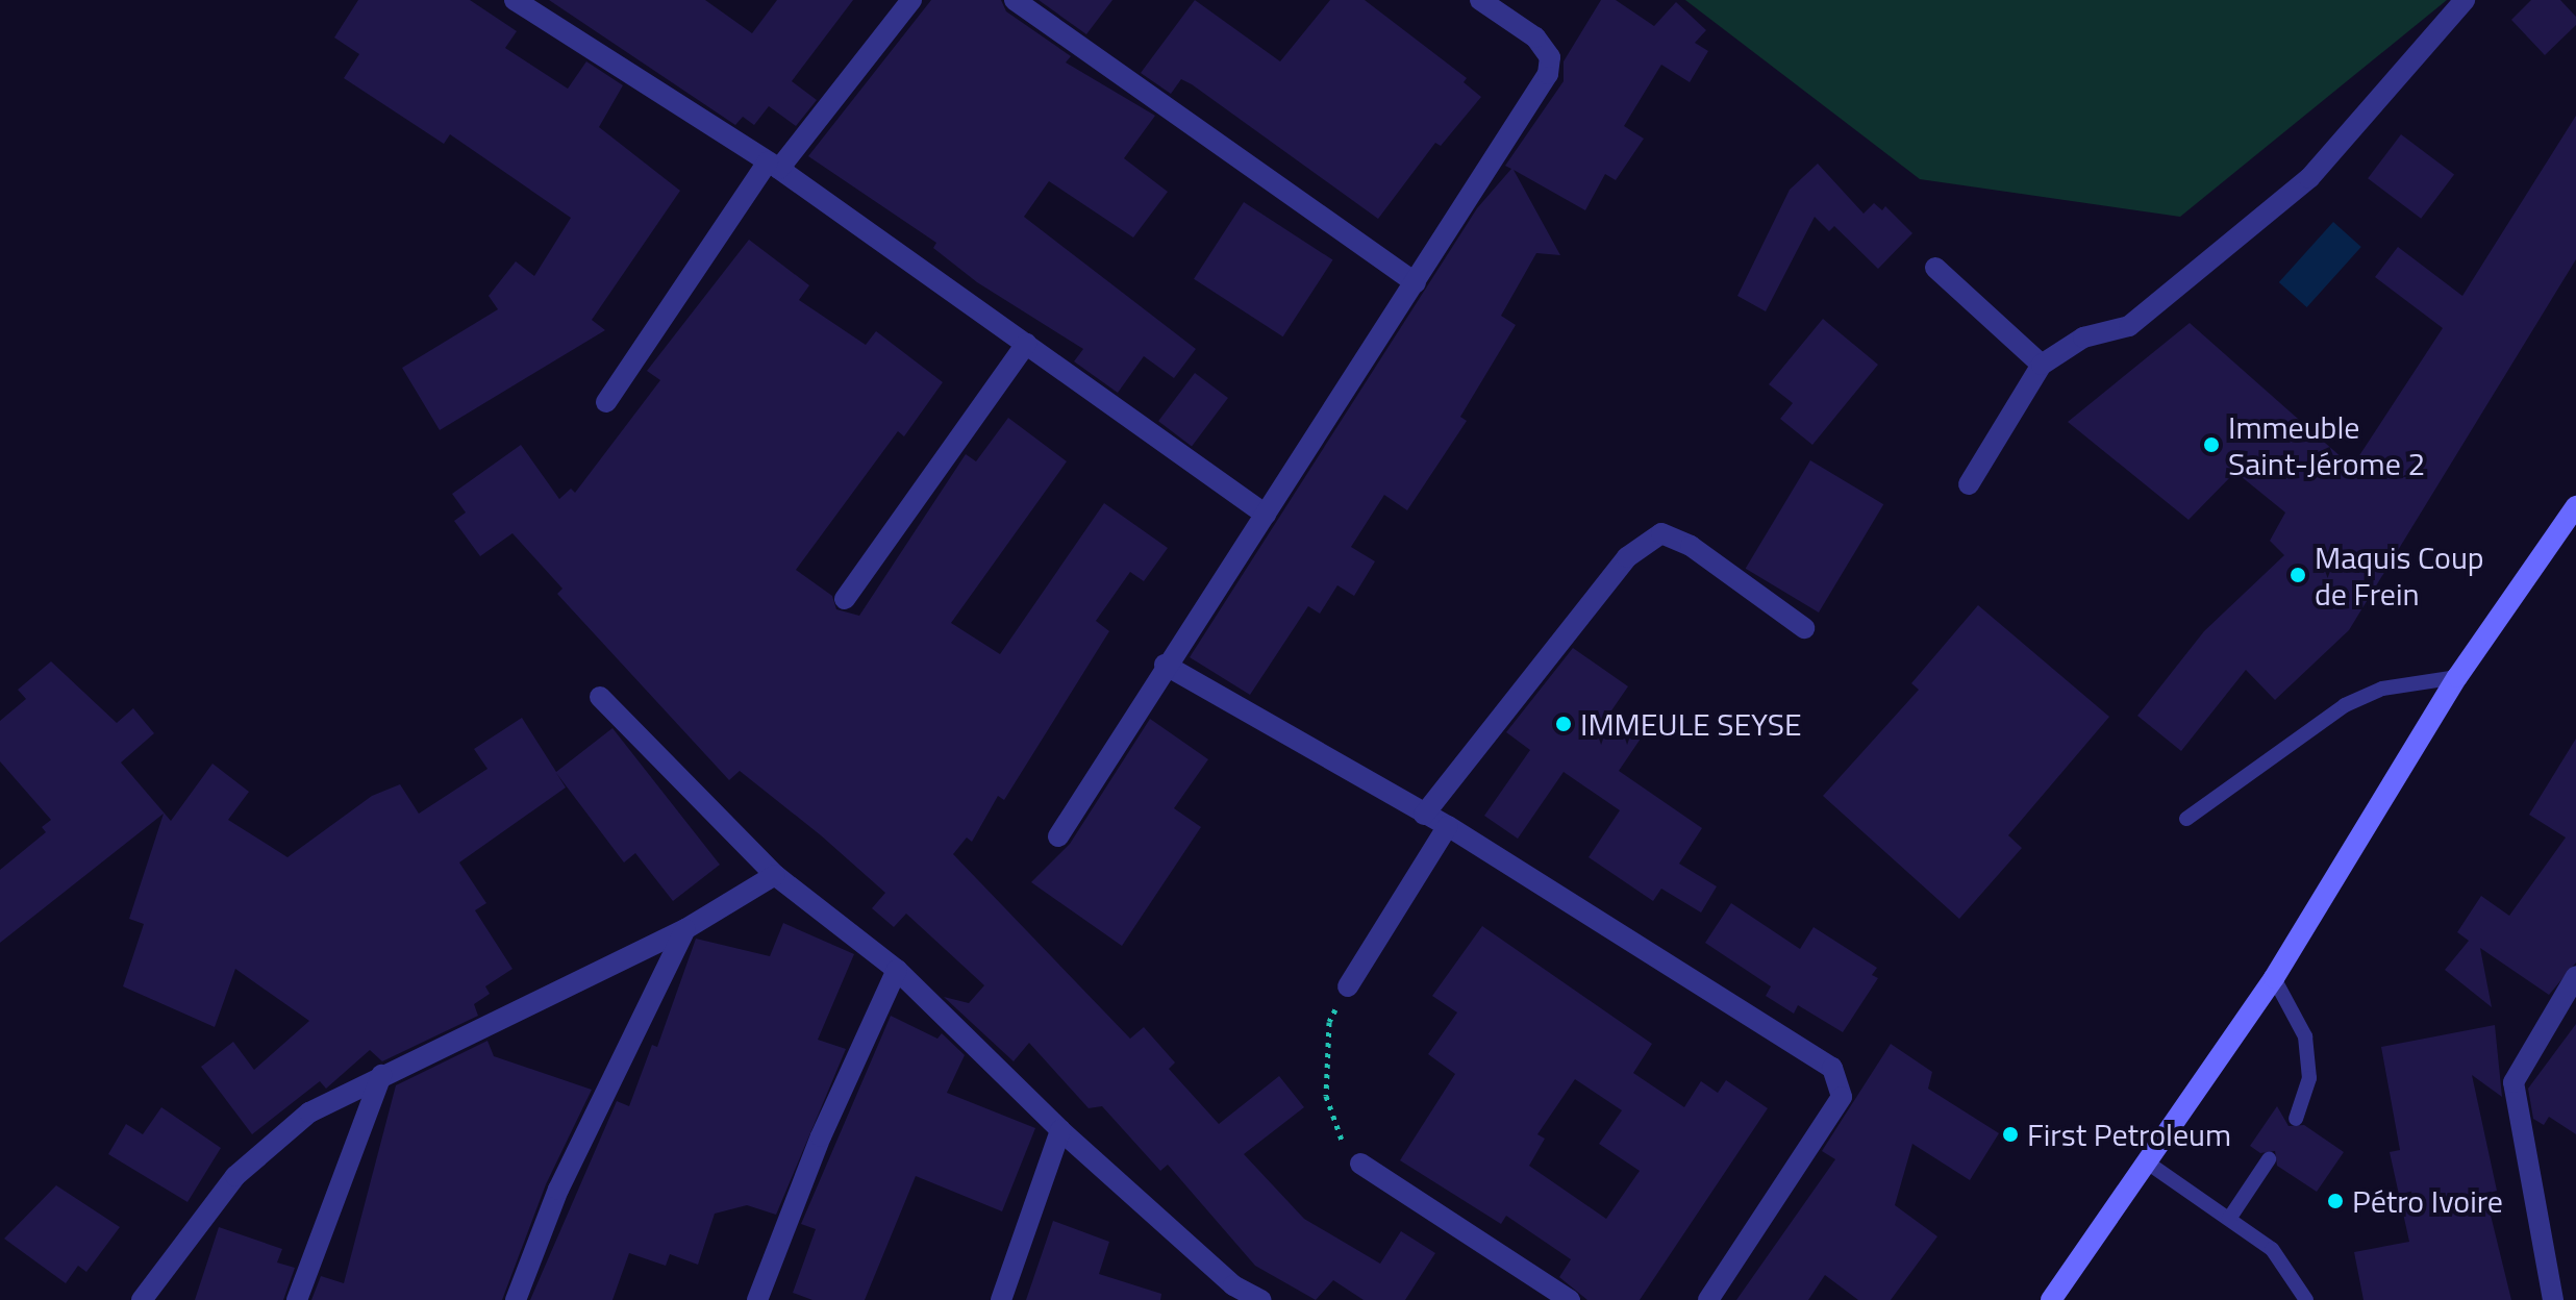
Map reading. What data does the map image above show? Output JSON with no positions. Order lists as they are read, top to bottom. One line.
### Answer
{"places":["Immeuble Saint-Jérome 2","Maquis Coup de Frein","IMMEULE SEYSE","First Petroleum","Pétro Ivoire"]}
